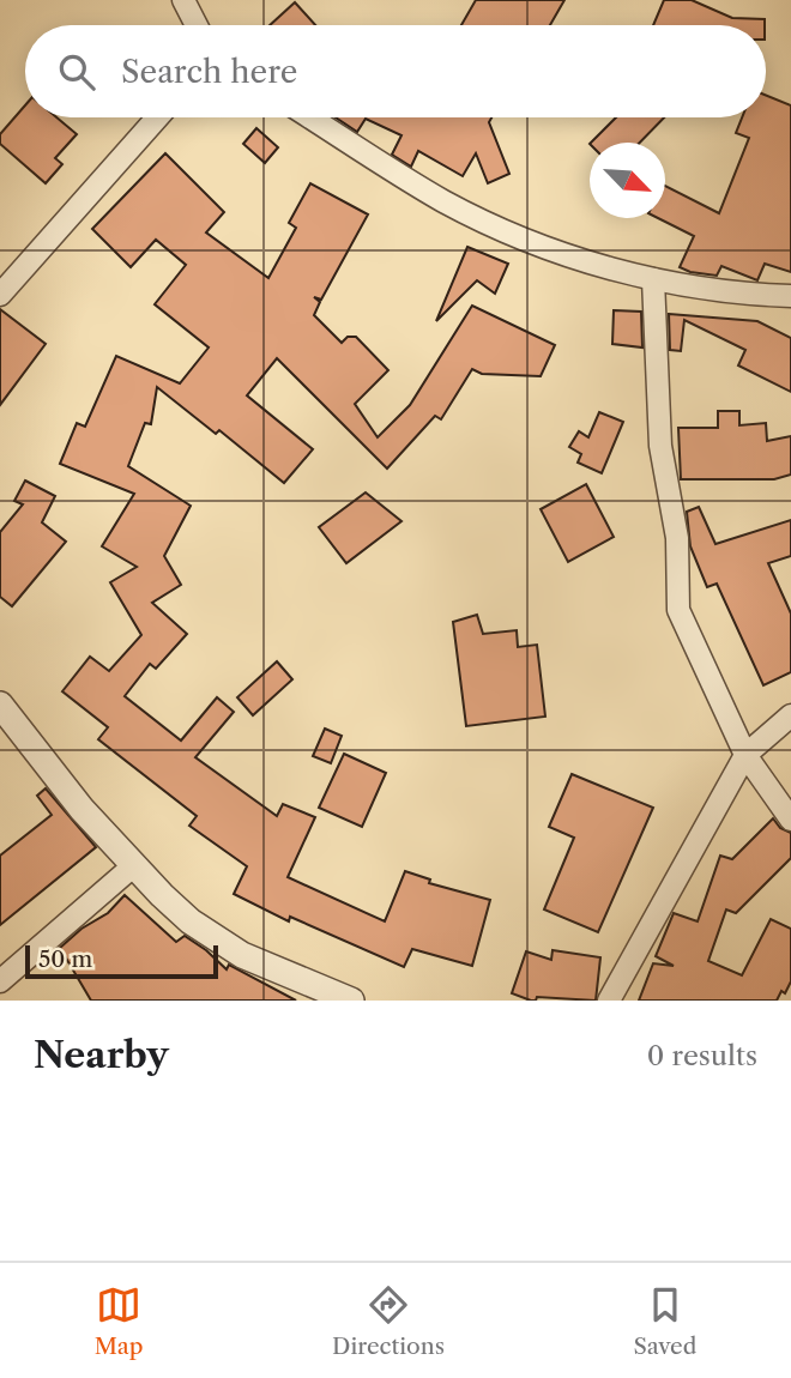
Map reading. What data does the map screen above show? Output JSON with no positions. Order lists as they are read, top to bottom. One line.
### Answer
{"scale_bar":"50 m","north":"bottom right","page":{"search":"Search here","scale":"50 m","heading":["Nearby","0 results"],"nav":["Map","Directions","Saved"]}}
